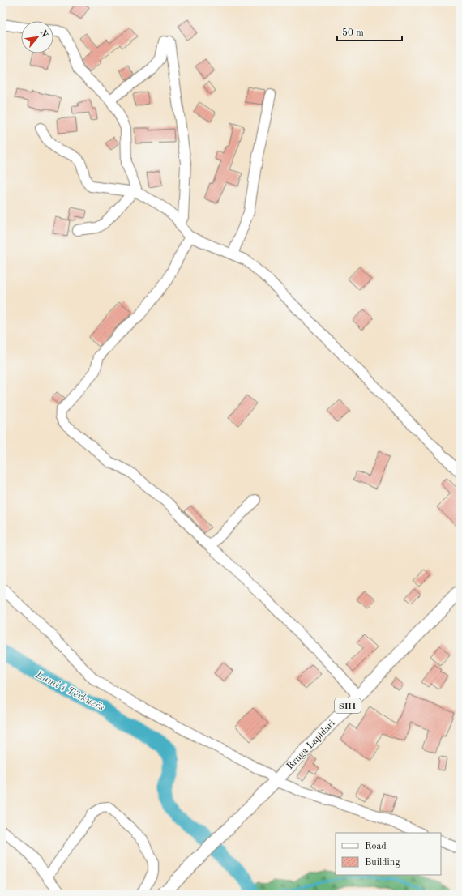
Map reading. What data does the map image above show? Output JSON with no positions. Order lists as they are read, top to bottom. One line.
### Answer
{"streets":{"main road":["SH1","Rruga Lapidari"]},"water":["Lumi i Tërkuzës"],"legend":["Road","Building"],"scale_bar":"50 m","north":"top right"}
